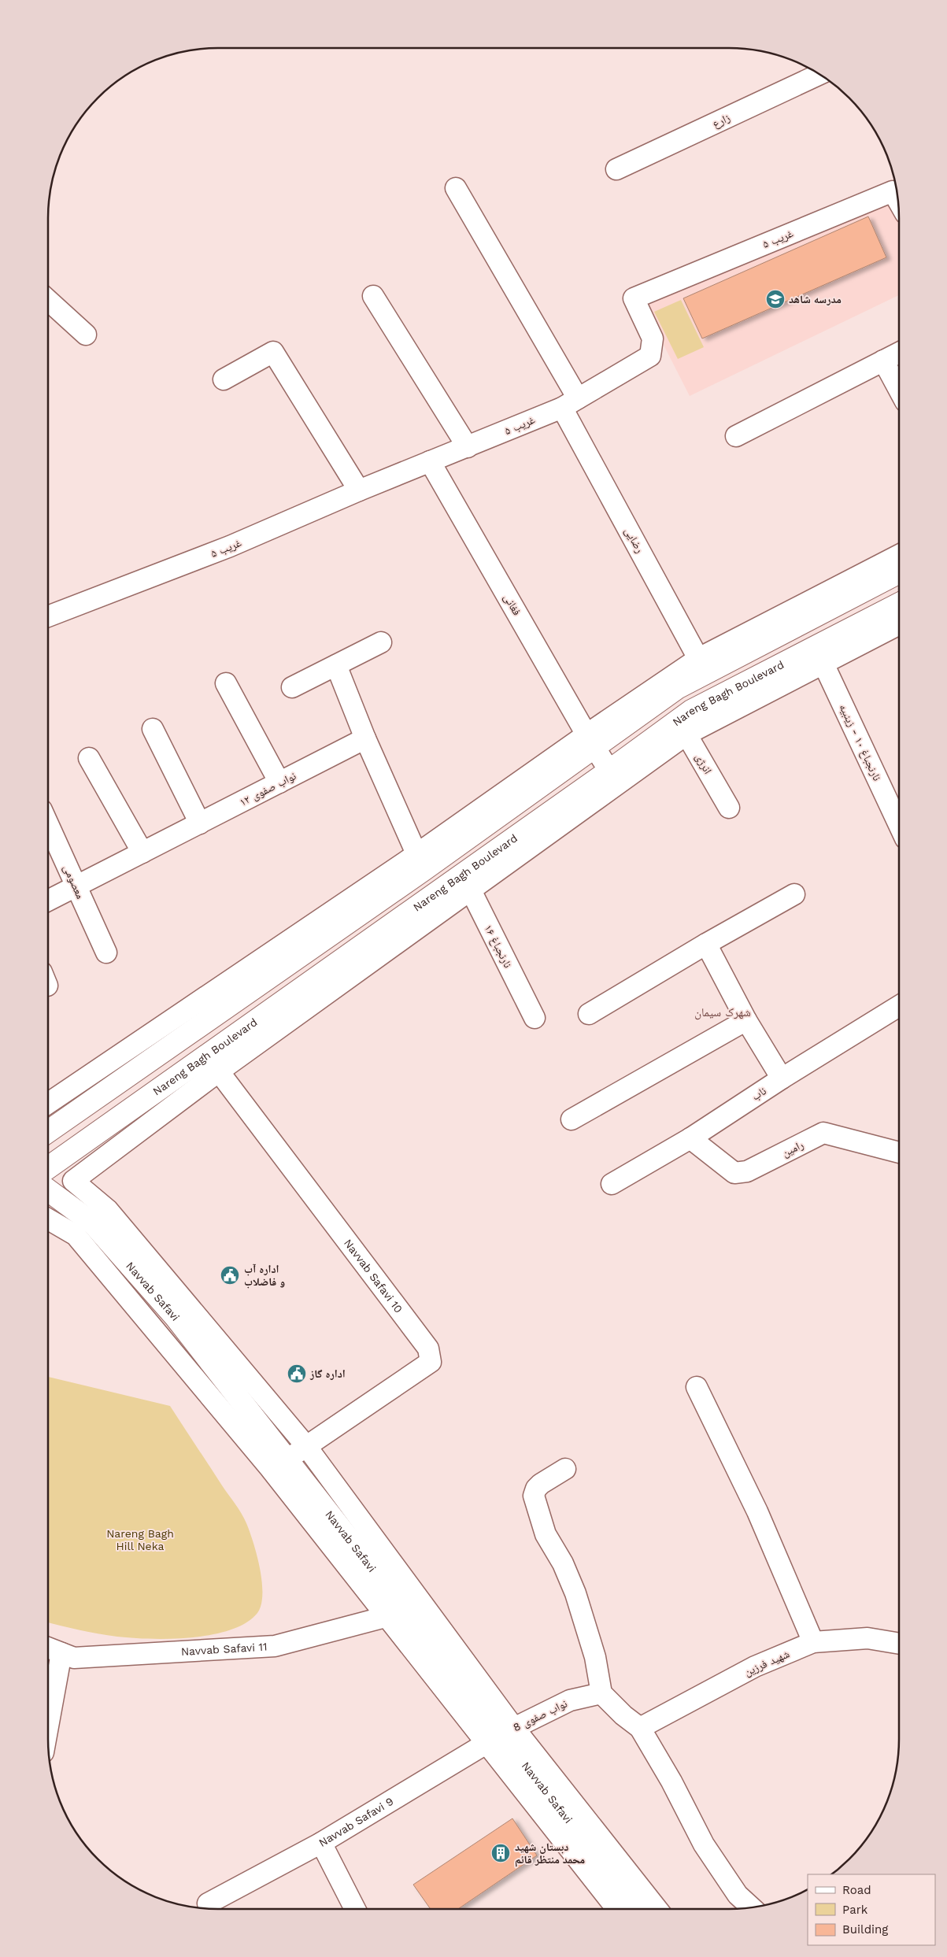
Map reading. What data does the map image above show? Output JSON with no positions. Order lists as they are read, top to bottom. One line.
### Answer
{"streets":{"main road":["Nareng Bagh Boulevard","Navvab Safavi"],"street":["زارع","غریب ۵","رضایی","فغانی","نارنجباغ ۱۰ - زینبیه","انرژی","نواب صفوی ۱۲","معصومی","نارنجباغ ۱۶","ناب","رامین","Navvab Safavi 10","Navvab Safavi 11","شهید فرزین","نواب صفوی 8","Navvab Safavi 9"]},"crossings":[["غریب ۵","رضایی"],["غریب ۵","فغانی"],["فغانی","Nareng Bagh Boulevard"],["Nareng Bagh Boulevard","نارنجباغ ۱۰ - زینبیه"],["Nareng Bagh Boulevard","انرژی"],["Nareng Bagh Boulevard","نارنجباغ ۱۶"],["Nareng Bagh Boulevard","Navvab Safavi 10"],["نواب صفوی ۱۲","معصومی"],["ناب","رامین"],["Navvab Safavi 10","Navvab Safavi"],["Navvab Safavi","Navvab Safavi 11"],["Navvab Safavi","نواب صفوی 8"],["Navvab Safavi","Navvab Safavi 9"],["نواب صفوی 8","Navvab Safavi 9"]],"districts":["شهرک سیمان"],"parks":["Nareng Bagh Hill Neka"],"places":{"school or university":["مدرسه شاهد"],"public building":["اداره آب و فاضلاب","اداره گاز"],"building":["دبستان شهید محمد منتظر قائم"]},"legend":["Road","Park","Building"]}
